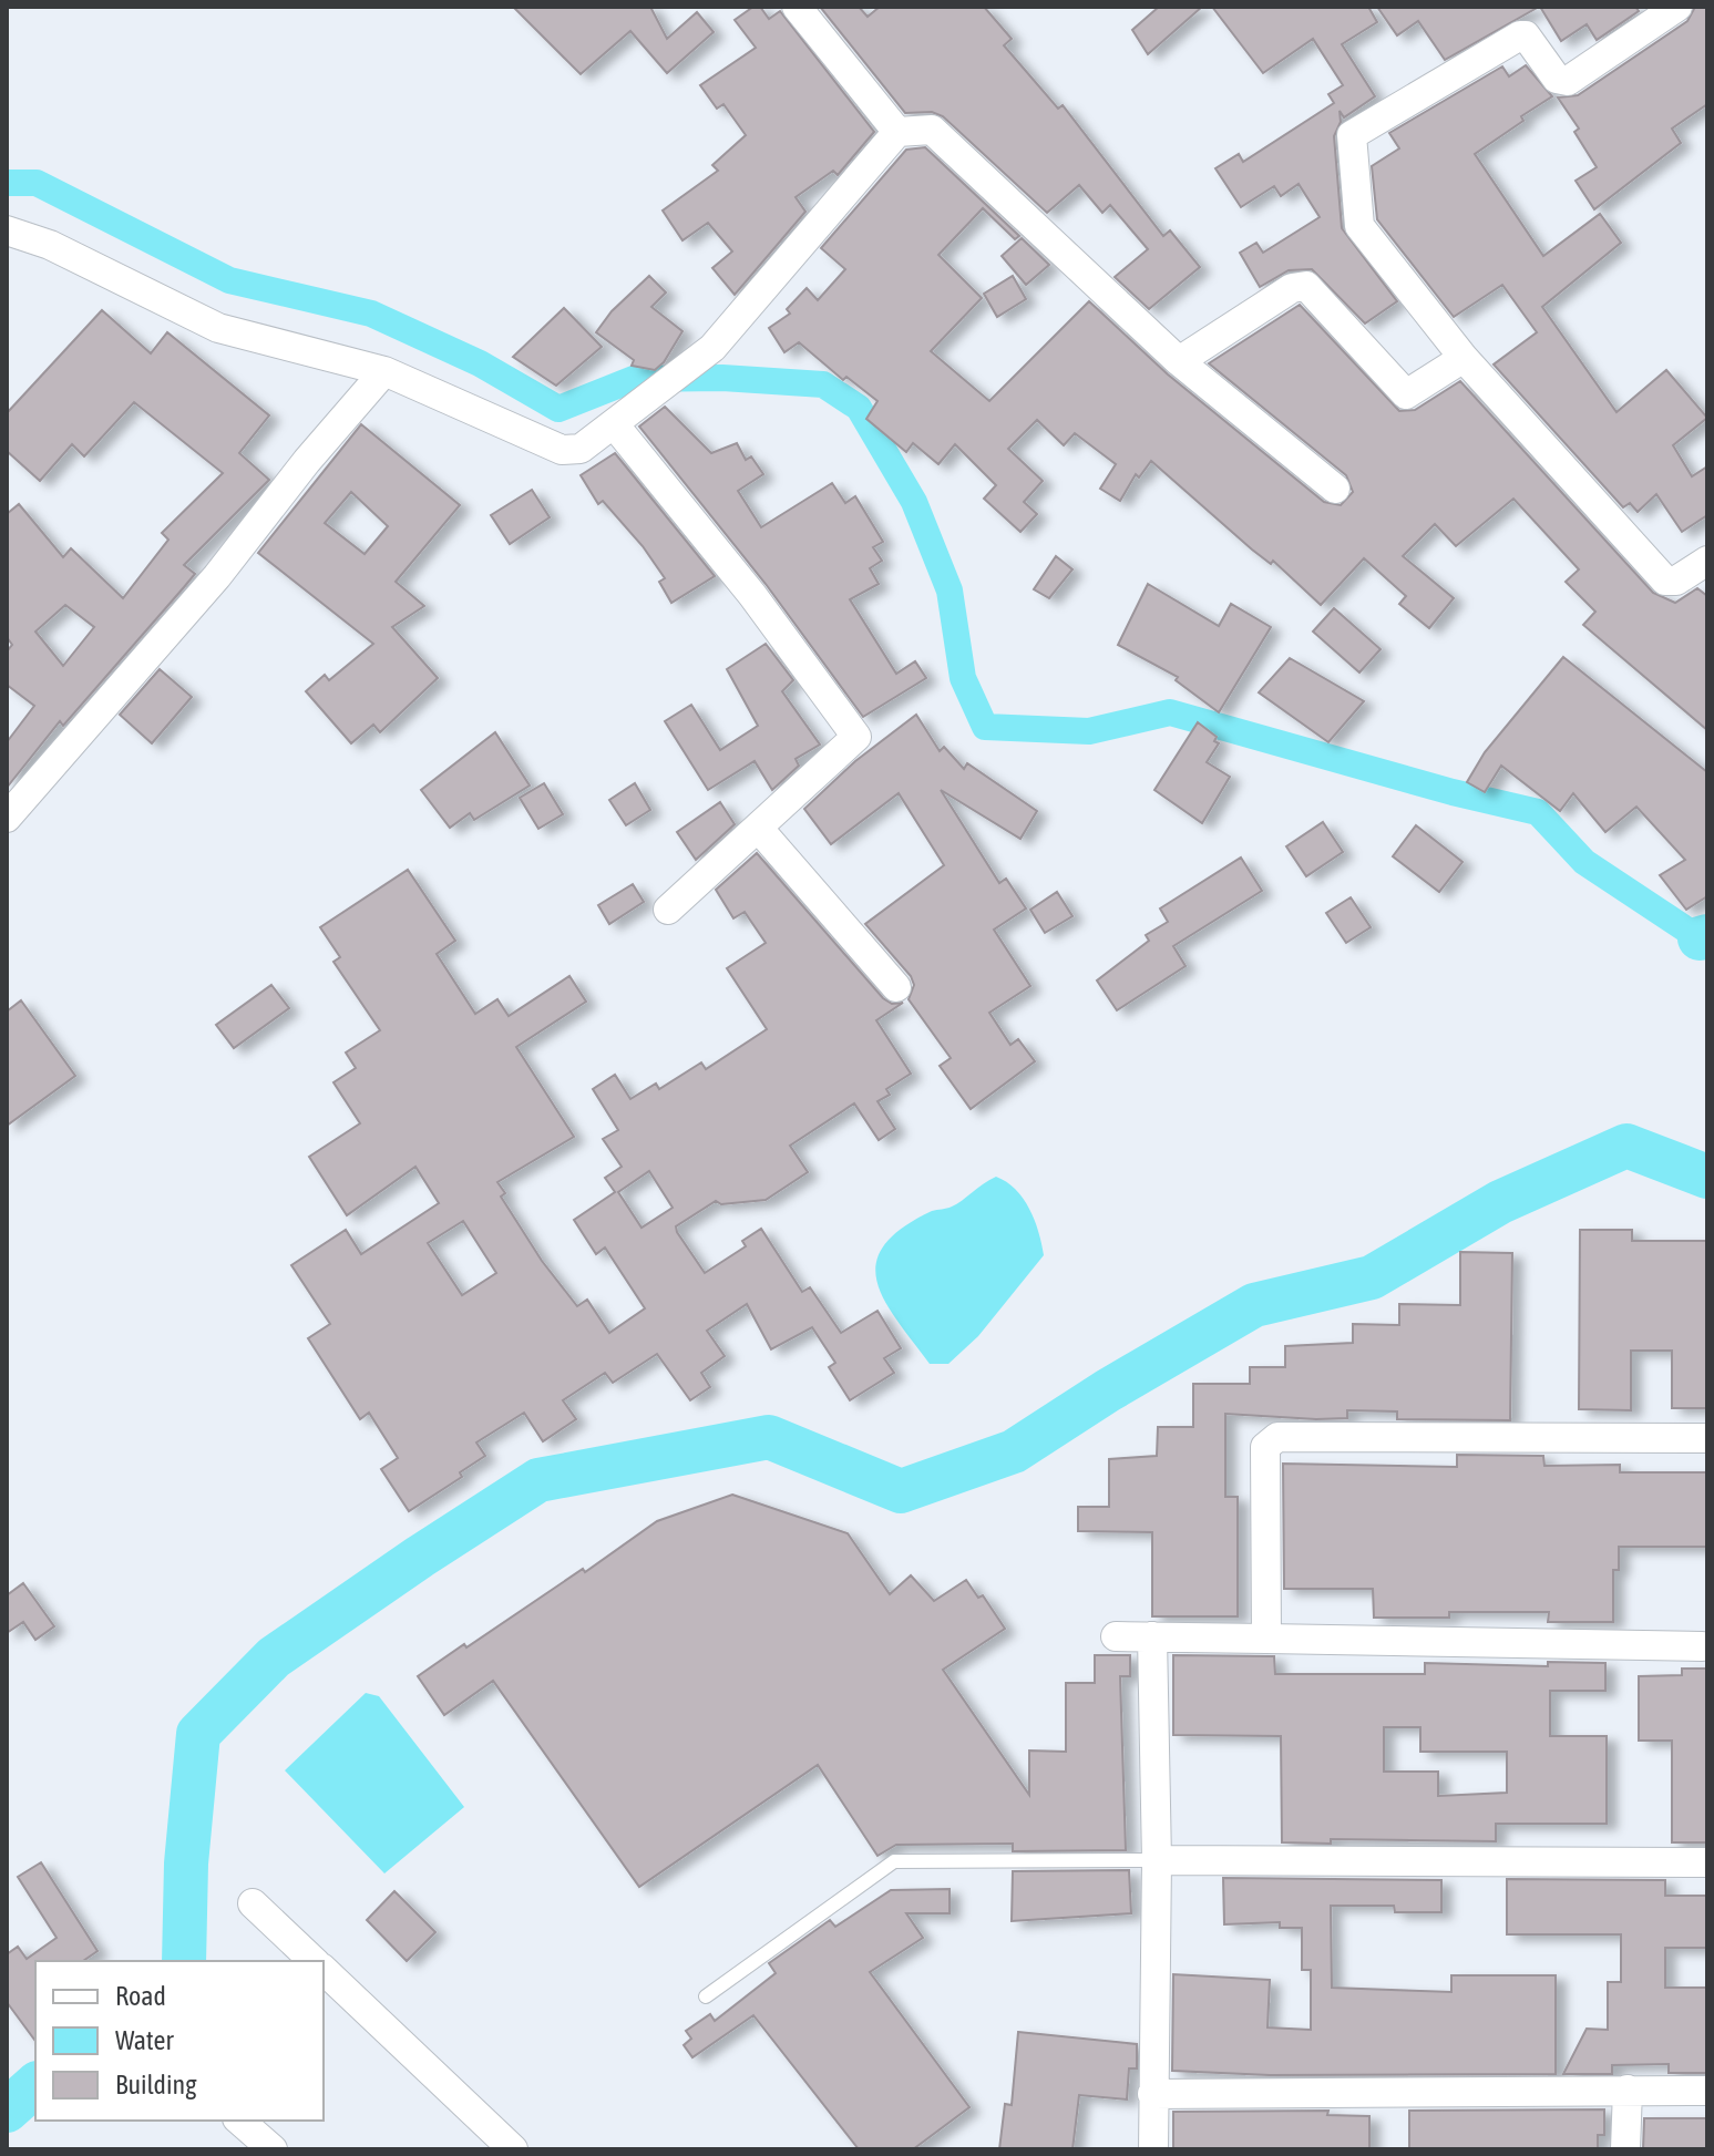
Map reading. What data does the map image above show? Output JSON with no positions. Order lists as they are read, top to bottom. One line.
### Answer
{"legend":["Road","Water","Building"]}
